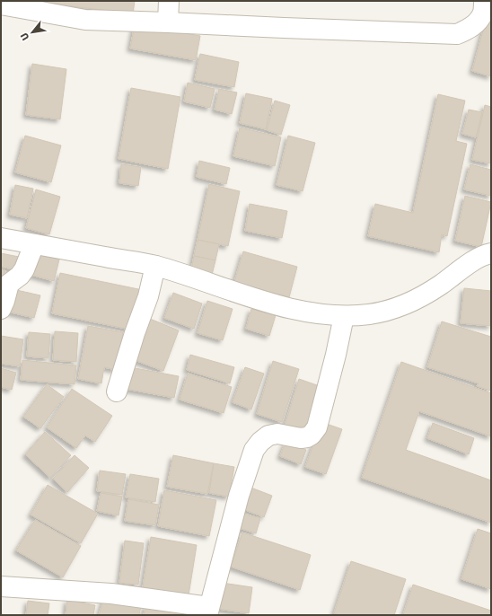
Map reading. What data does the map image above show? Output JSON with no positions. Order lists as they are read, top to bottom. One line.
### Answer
{"north":"bottom left"}
